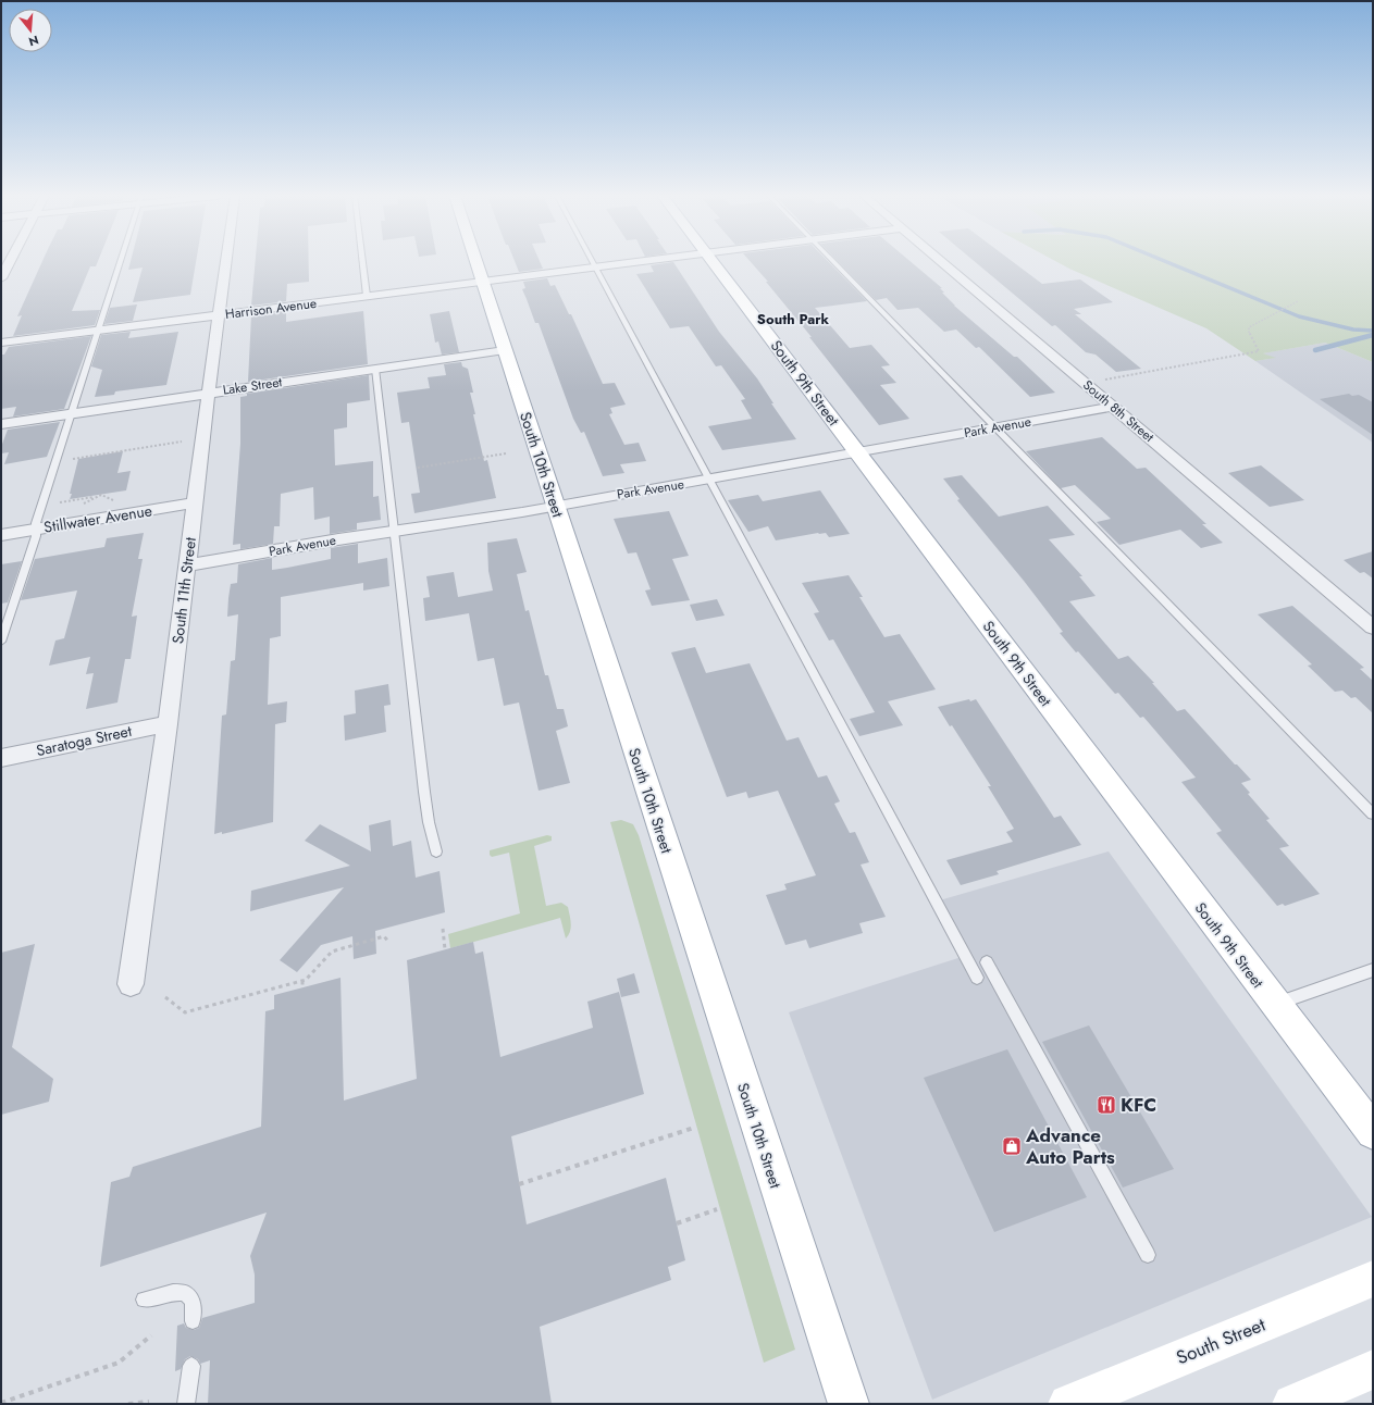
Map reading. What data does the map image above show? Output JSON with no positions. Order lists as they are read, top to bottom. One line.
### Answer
{"streets":{"main road":["South 9th Street","South 10th Street","South Street"],"street":["Harrison Avenue","Lake Street","South 8th Street","Park Avenue","Stillwater Avenue","South 11th Street","Saratoga Street"]},"crossings":[["Harrison Avenue","South 10th Street"],["Harrison Avenue","South 11th Street"],["South 9th Street","Park Avenue"],["Lake Street","South 10th Street"],["Lake Street","South 11th Street"],["South 8th Street","Park Avenue"],["Park Avenue","South 10th Street"],["Park Avenue","South 11th Street"],["Stillwater Avenue","South 11th Street"],["South 11th Street","Saratoga Street"]],"districts":["South Park"],"places":{"restaurant":["KFC"],"shop":["Advance Auto Parts"]},"north":"bottom"}
